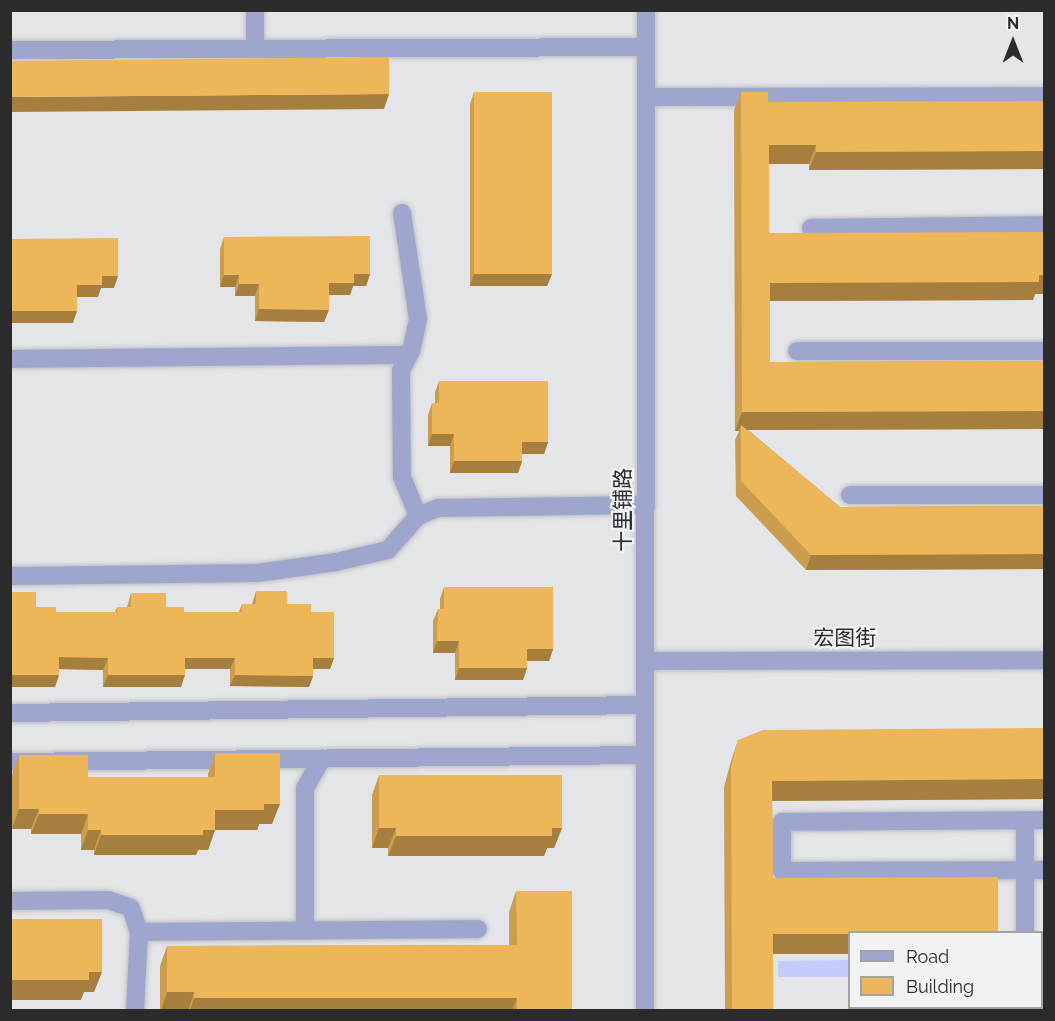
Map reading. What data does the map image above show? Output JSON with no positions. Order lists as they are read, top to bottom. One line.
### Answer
{"streets":{"street":["十里铺路","宏图街"]},"crossings":[["十里铺路","宏图街"]],"legend":["Road","Building"],"north":"top"}
